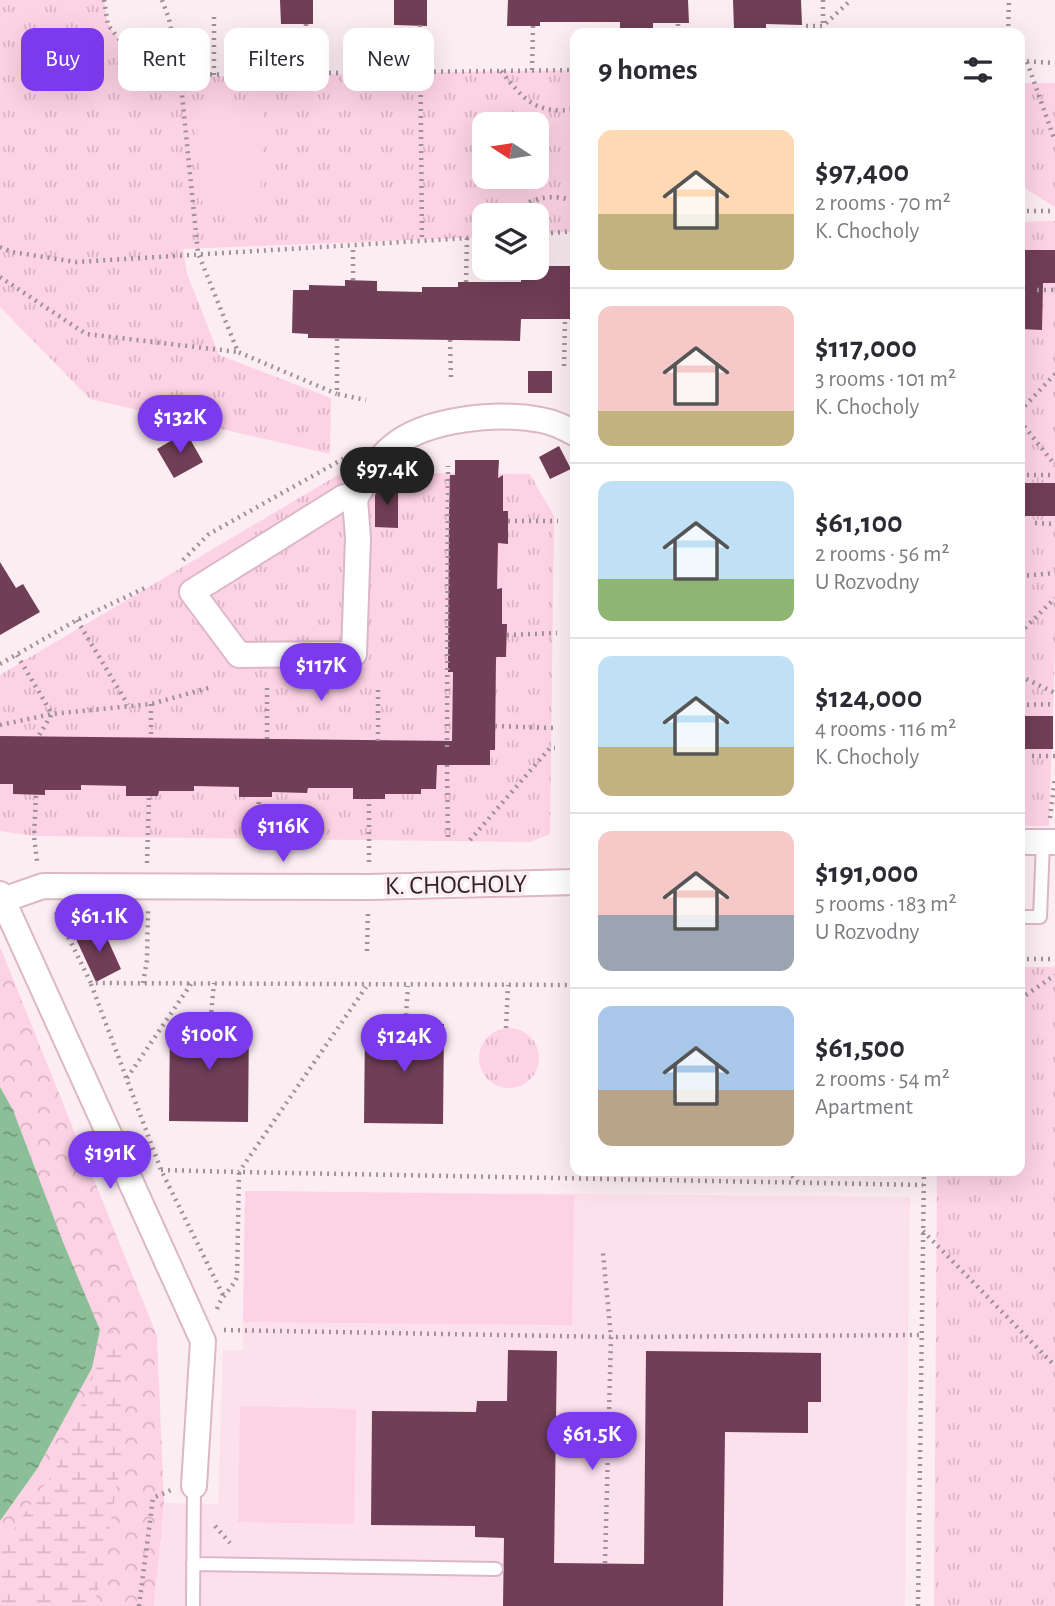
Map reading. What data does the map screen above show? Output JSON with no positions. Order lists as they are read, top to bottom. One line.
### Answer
{"streets":{"street":["K. CHOCHOLY"]},"north":"left","page":{"chip":["Buy","Rent","Filters","New"],"heading":"9 homes","list":[{"name":"$97,400","note":"2 rooms · 70 m² · K. Chocholy"},{"name":"$117,000","note":"3 rooms · 101 m² · K. Chocholy"},{"name":"$61,100","note":"2 rooms · 56 m² · U Rozvodny"},{"name":"$124,000","note":"4 rooms · 116 m² · K. Chocholy"},{"name":"$191,000","note":"5 rooms · 183 m² · U Rozvodny"},{"name":"$61,500","note":"2 rooms · 54 m² · Apartment"}],"price":["$132K","$97.4K","$117K","$116K","$61.1K","$100K","$124K","$191K","$61.5K"]}}
